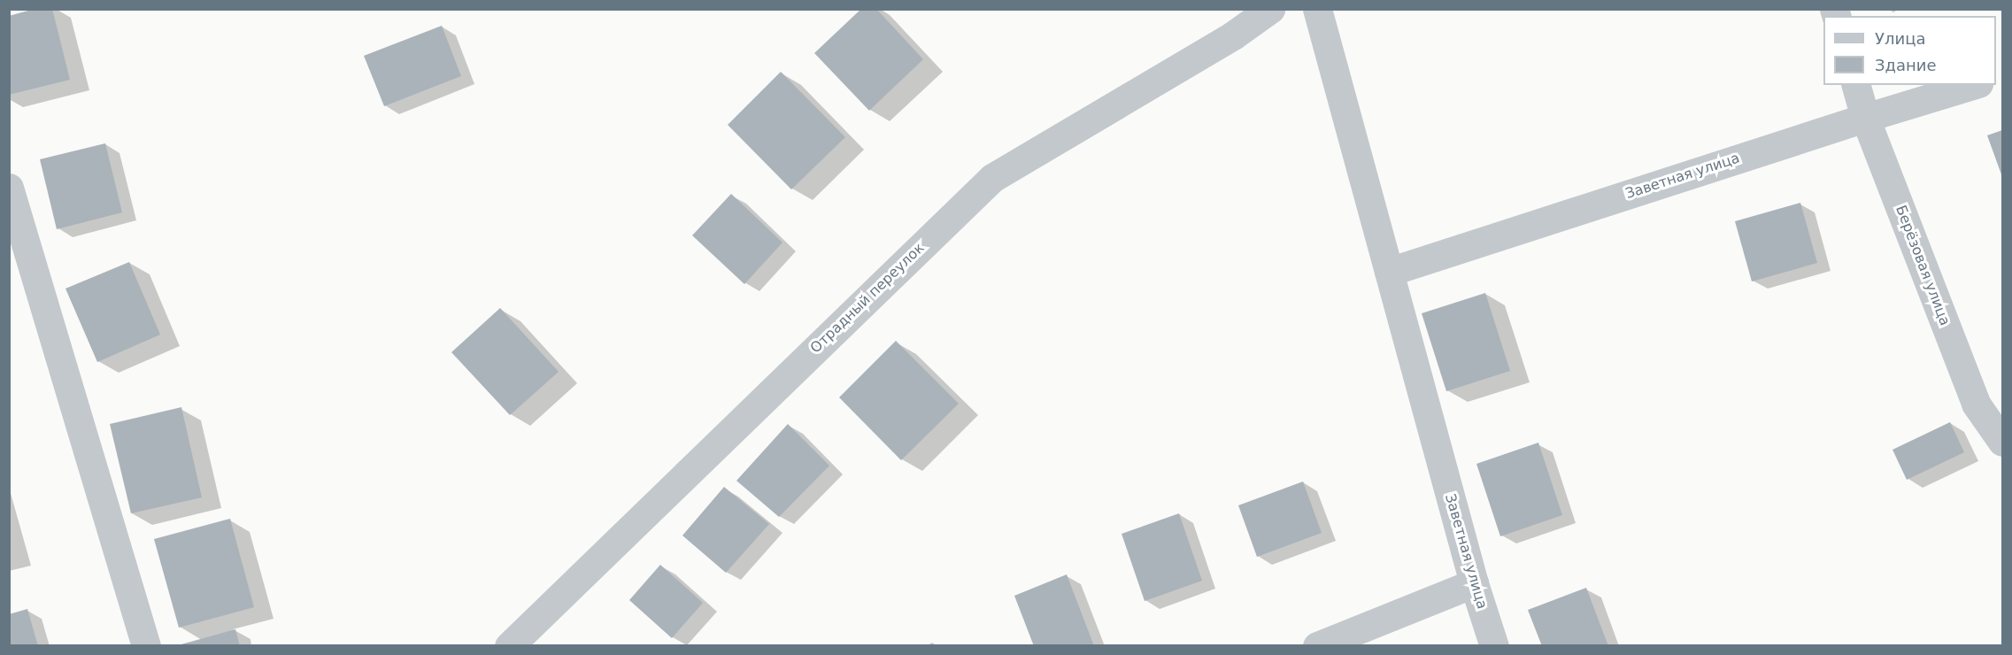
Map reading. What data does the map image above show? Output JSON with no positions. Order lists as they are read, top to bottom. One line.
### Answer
{"streets":{"street":["Заветная улица","Берёзовая улица","Отрадный переулок"]},"crossings":[["Заветная улица","Берёзовая улица"]],"legend":["Улица","Здание"]}
